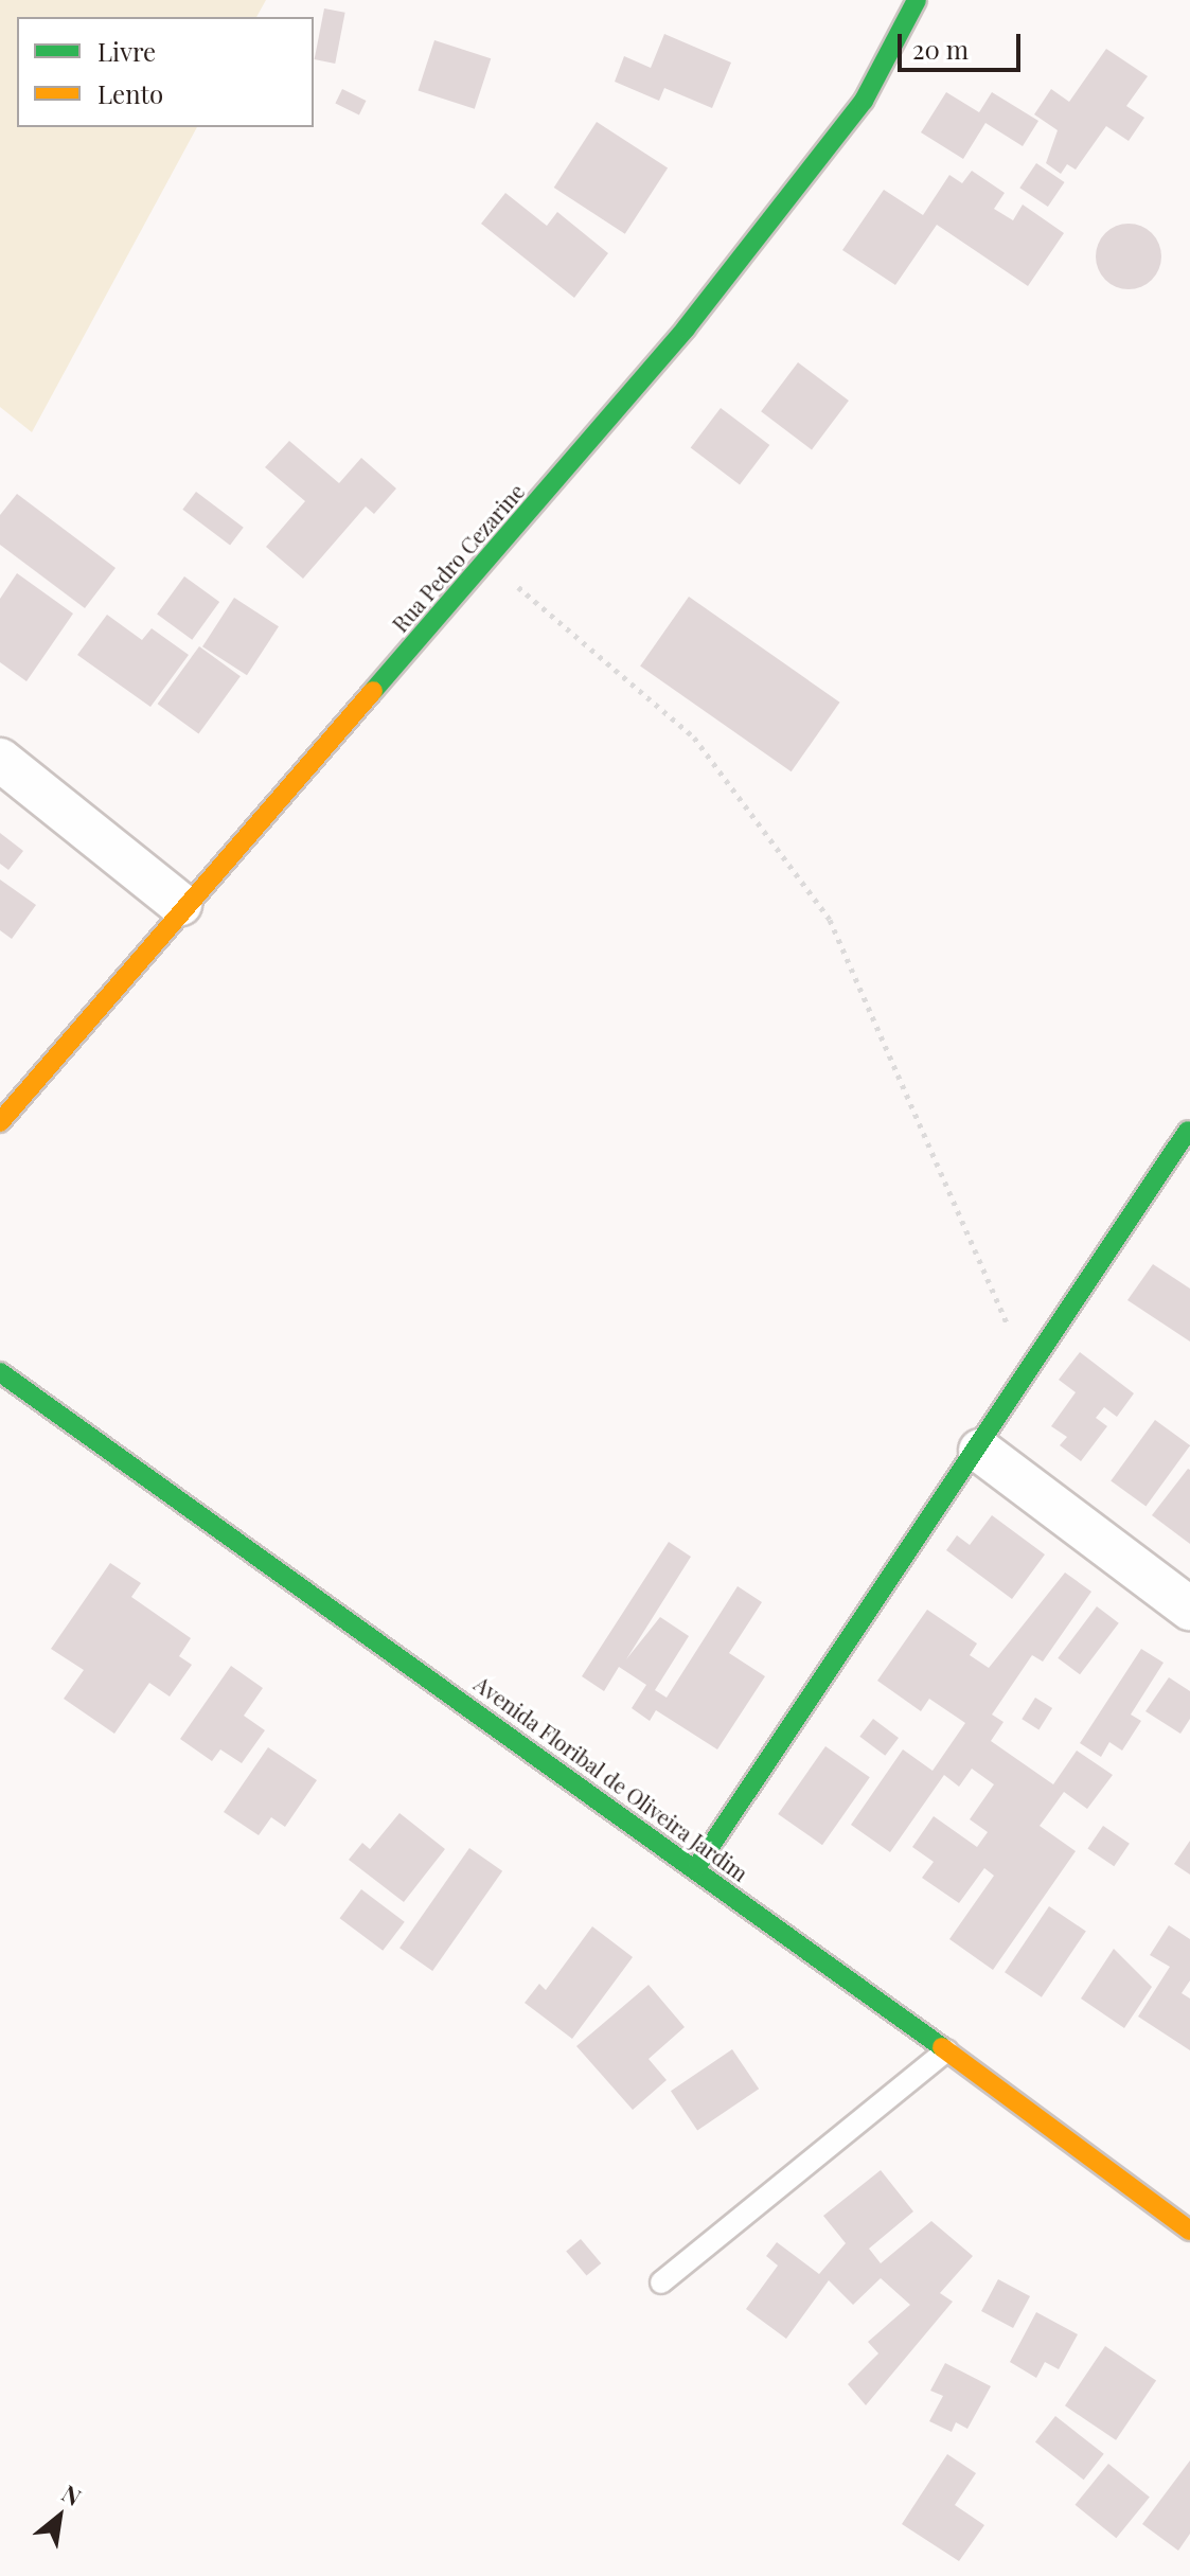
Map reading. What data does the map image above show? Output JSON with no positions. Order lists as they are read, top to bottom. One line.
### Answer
{"streets":{"street":["Rua Pedro Cezarine","Avenida Floribal de Oliveira Jardim"]},"legend":["Livre","Lento"],"scale_bar":"20 m","north":"top right"}
